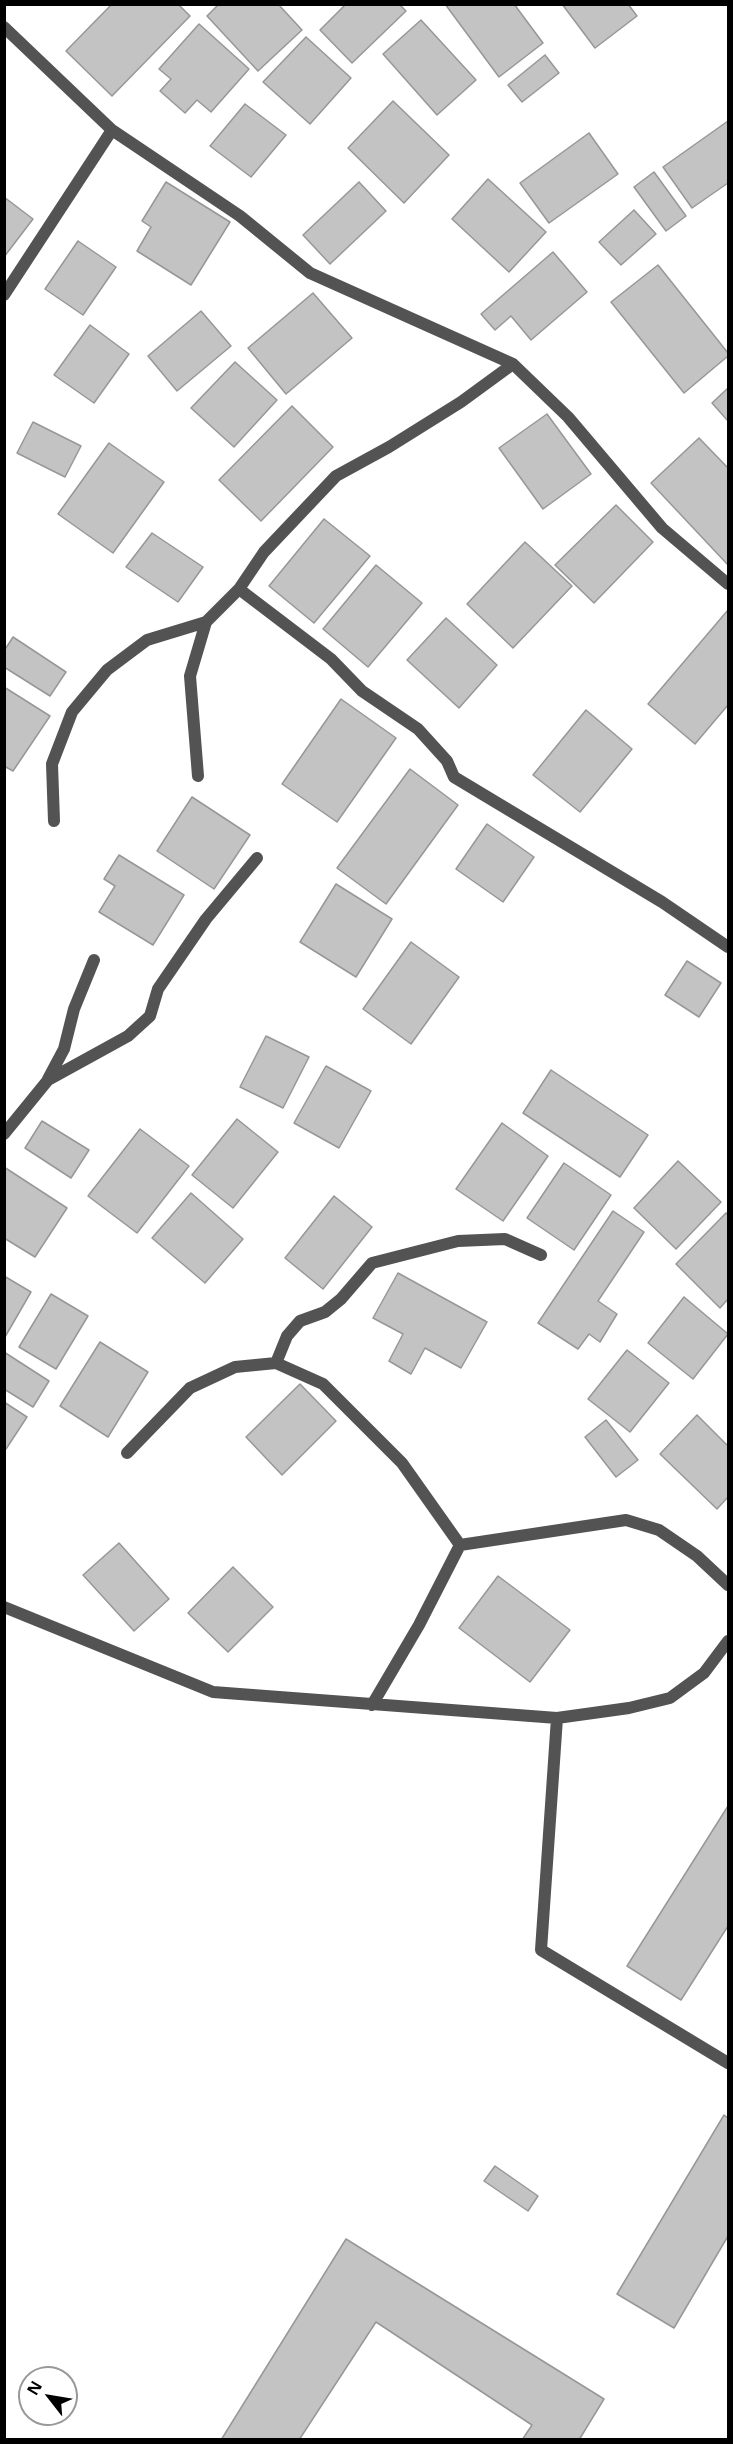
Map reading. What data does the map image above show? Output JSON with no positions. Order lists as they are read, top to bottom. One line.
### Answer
{"north":"top left"}
